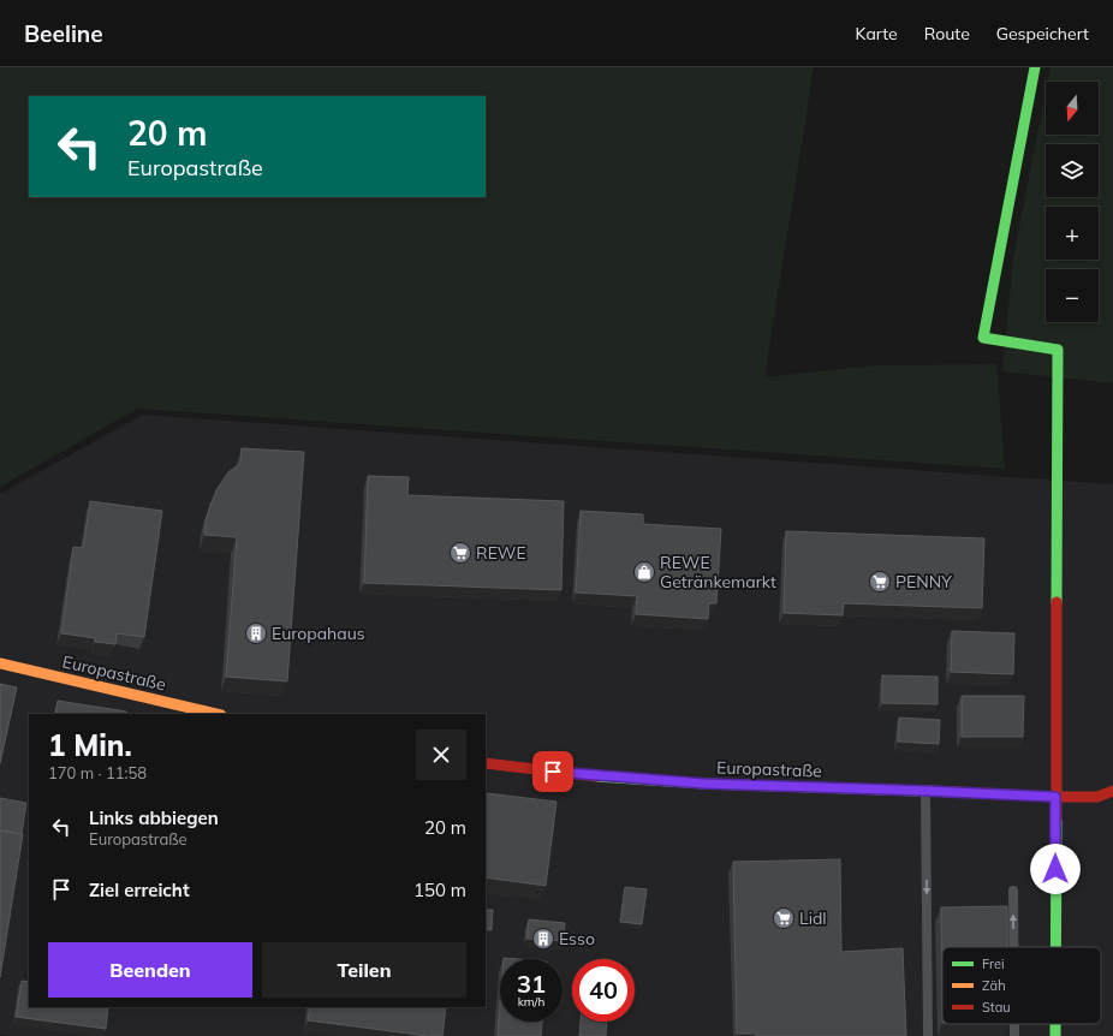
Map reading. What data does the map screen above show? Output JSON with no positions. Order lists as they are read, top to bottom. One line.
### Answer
{"streets":{"street":["Europastraße"]},"places":{"supermarket":["REWE","PENNY","Lidl"],"shop":["REWE Getränkemarkt"],"building":["Europahaus","Esso"]},"legend":["Frei","Zäh","Stau"],"north":"bottom","page":{"header":"Beeline","nav":["Karte","Route","Gespeichert"],"map_buttons":["+","−"],"turn":["20 m","Europastraße"],"heading":["1 Min.","170 m · 11:58"],"list":[{"name":"Links abbiegen","note":"Europastraße","value":"20 m"},{"name":"Ziel erreicht","value":"150 m"}],"buttons":["Beenden","Teilen"],"speed":"31 km/h","limit":"40"}}
